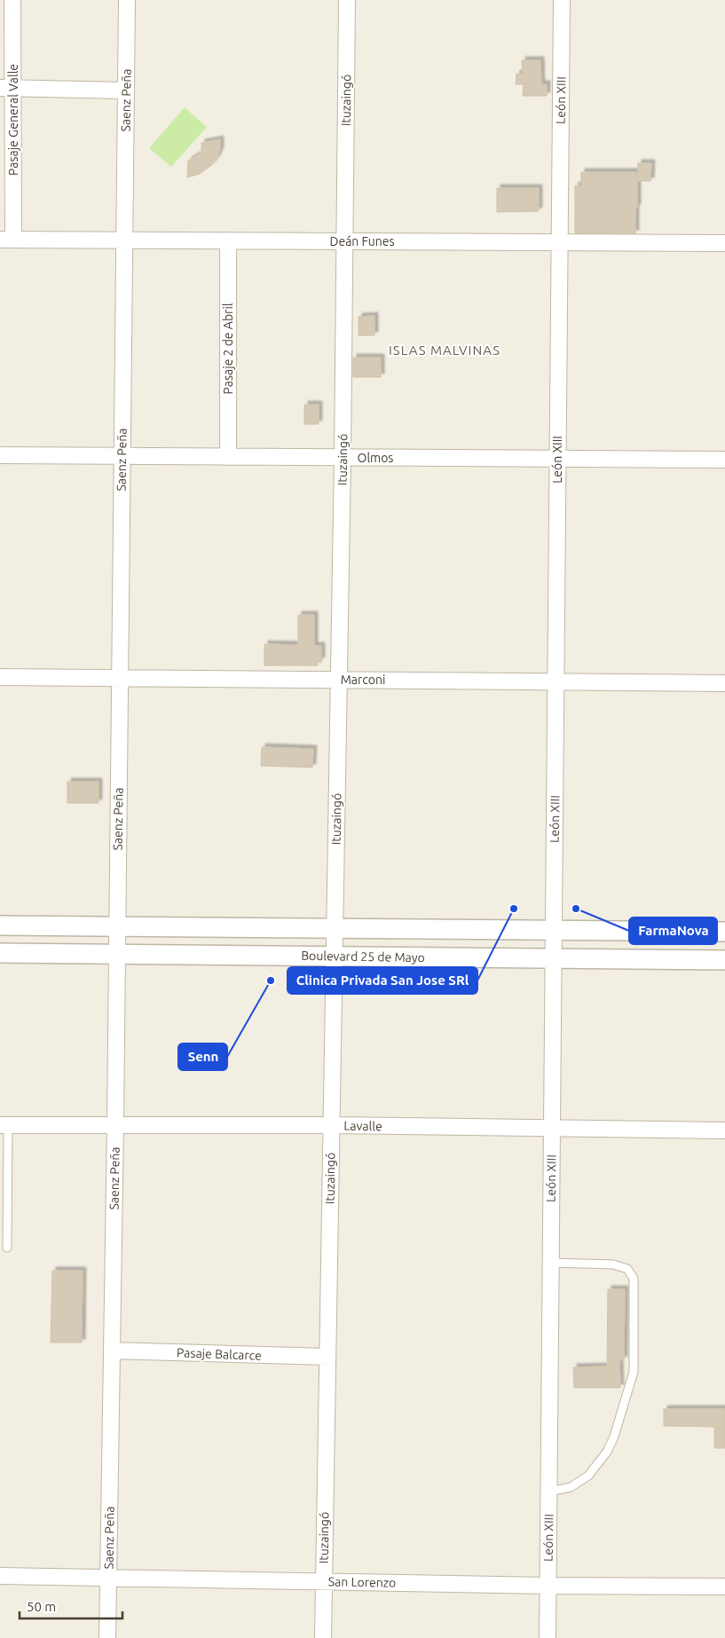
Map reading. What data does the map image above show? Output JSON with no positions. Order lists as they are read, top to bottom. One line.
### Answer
{"streets":{"street":["Saenz Peña","Ituzaingó","León XIII","Pasaje General Valle","Deán Funes","Pasaje 2 de Abril","Olmos","Marconi","Boulevard 25 de Mayo","Lavalle","Pasaje Balcarce","San Lorenzo"]},"crossings":[["Saenz Peña","Deán Funes"],["Saenz Peña","Olmos"],["Saenz Peña","Marconi"],["Saenz Peña","Boulevard 25 de Mayo"],["Saenz Peña","Lavalle"],["Saenz Peña","Pasaje Balcarce"],["Saenz Peña","San Lorenzo"],["Ituzaingó","Deán Funes"],["Ituzaingó","Olmos"],["Ituzaingó","Marconi"],["Ituzaingó","Boulevard 25 de Mayo"],["Ituzaingó","Lavalle"],["Ituzaingó","Pasaje Balcarce"],["Ituzaingó","San Lorenzo"],["León XIII","Deán Funes"],["León XIII","Olmos"],["León XIII","Marconi"],["León XIII","Boulevard 25 de Mayo"],["León XIII","Lavalle"],["León XIII","San Lorenzo"],["Pasaje General Valle","Deán Funes"],["Deán Funes","Pasaje 2 de Abril"],["Pasaje 2 de Abril","Olmos"]],"districts":["ISLAS MALVINAS"],"places":["Clinica Privada San Jose SRl","FarmaNova","Senn"],"scale_bar":"50 m"}
